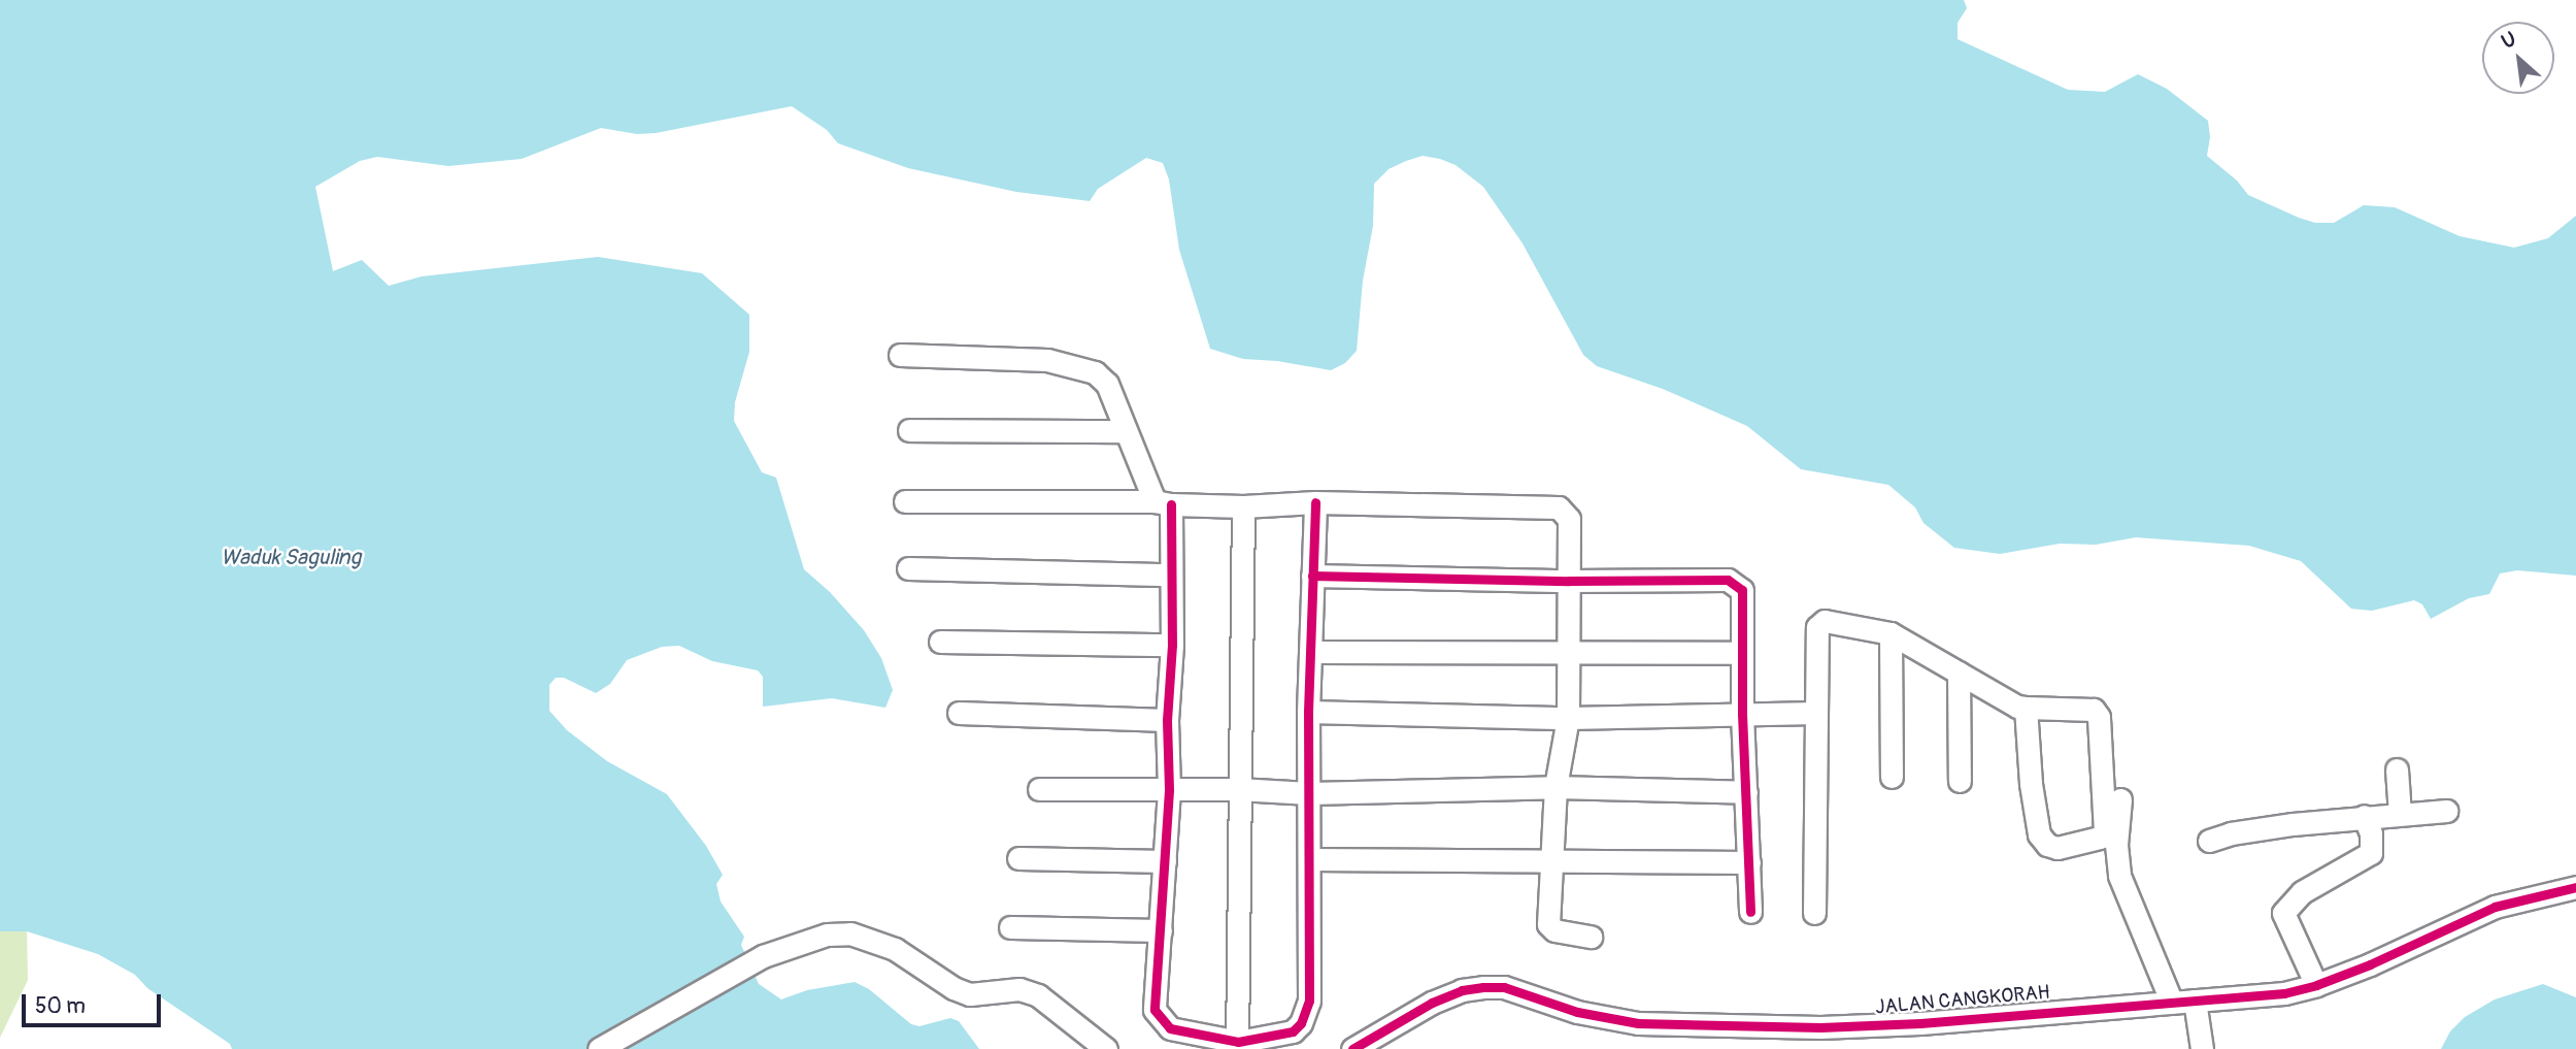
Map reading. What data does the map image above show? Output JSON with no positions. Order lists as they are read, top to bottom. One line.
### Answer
{"streets":{"street":["JALAN CANGKORAH"]},"water":["Waduk Saguling"],"scale_bar":"50 m","north":"top left"}
